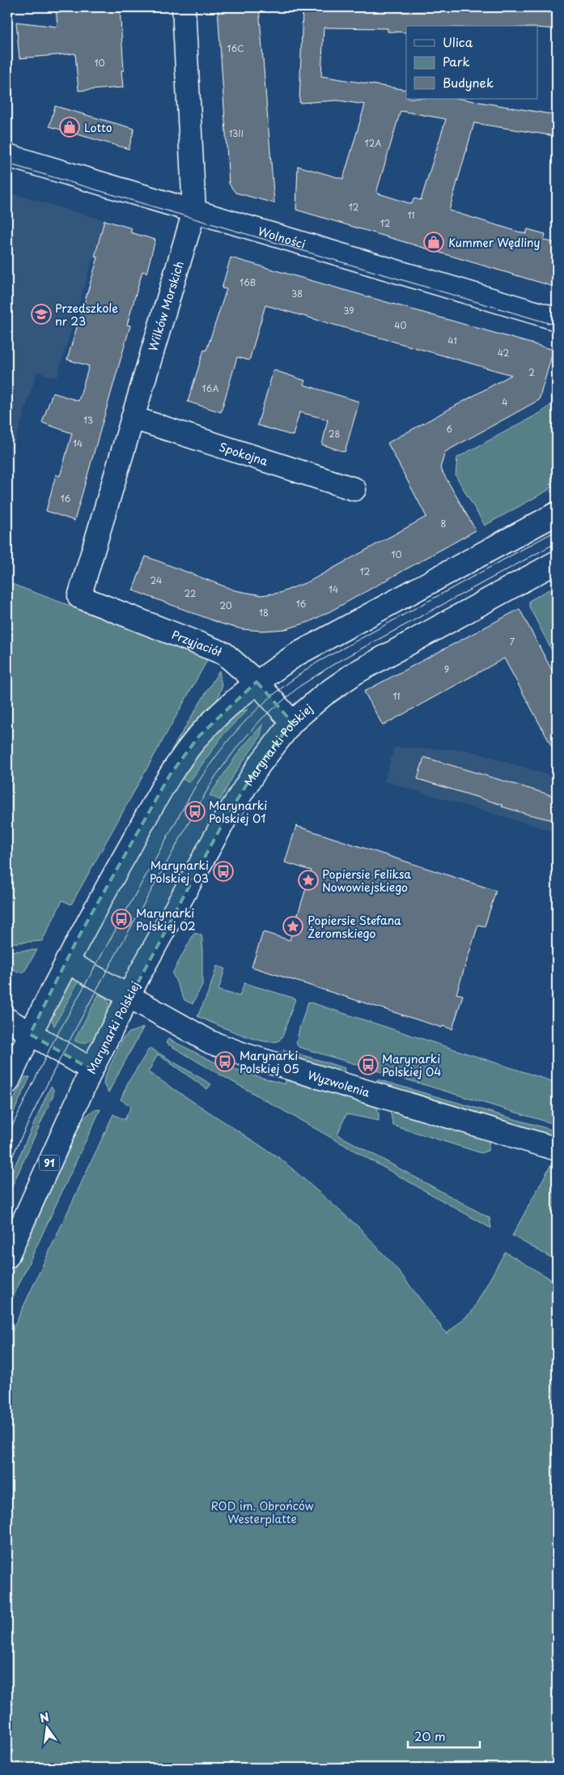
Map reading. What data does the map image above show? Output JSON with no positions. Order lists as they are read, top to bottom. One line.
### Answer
{"streets":{"street":["Wolności","Wilków Morskich","Spokojna","Przyjaciół","Marynarki Polskiej","Wyzwolenia","91"]},"crossings":[["Wolności","Wilków Morskich"],["Wilków Morskich","Spokojna"],["Wilków Morskich","Przyjaciół"],["Przyjaciół","Marynarki Polskiej"],["Marynarki Polskiej","Wyzwolenia"]],"parks":["ROD im. Obrońców Westerplatte"],"places":{"shop":["Lotto","Kummer Wędliny"],"school or university":["Przedszkole nr 23"],"bus stop":["Marynarki Polskiej 01","Marynarki Polskiej 03","Marynarki Polskiej 02","Marynarki Polskiej 05","Marynarki Polskiej 04"],"place":["Popiersie Feliksa Nowowiejskiego","Popiersie Stefana Żeromskiego"]},"house_numbers":["16C","10","13II","12A","12","11","12","16B","38","39","40","41","42","2","16A","4","13","6","28","14","16","8","10","12","24","14","22","16","20","18","7","9","11"],"legend":["Ulica","Park","Budynek"],"scale_bar":"20 m","north":"top"}
